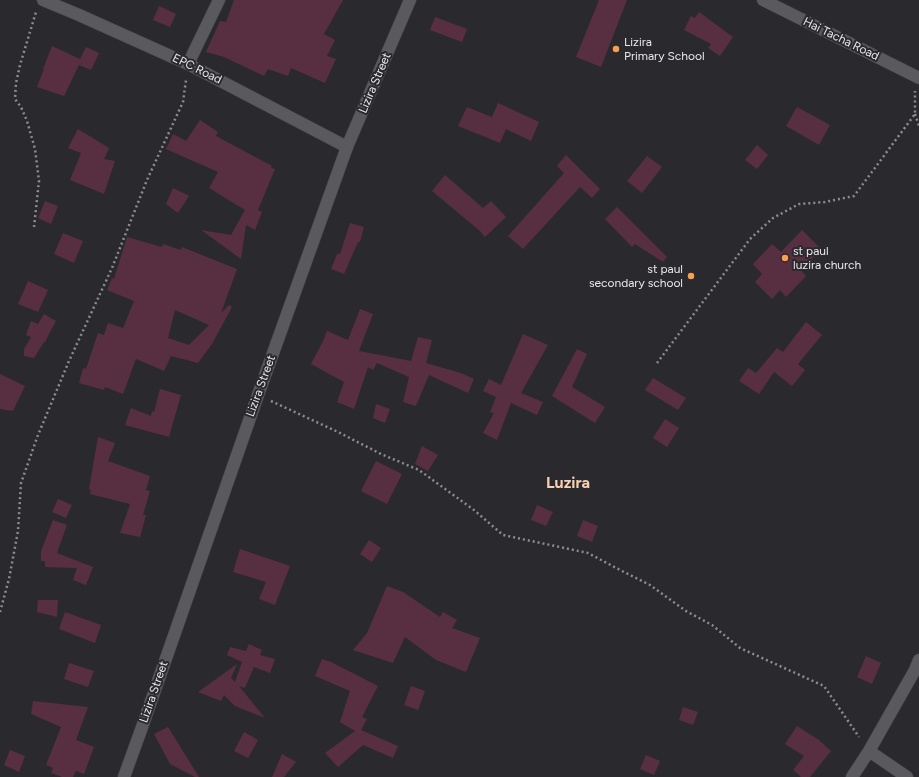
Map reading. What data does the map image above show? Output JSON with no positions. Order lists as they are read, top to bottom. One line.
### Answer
{"streets":{"street":["Hai Tacha Road","EPC Road","Lizira Street"]},"crossings":[["EPC Road","Lizira Street"]],"districts":["Luzira"],"places":["Lizira Primary School","st paul luzira church","st paul secondary school"]}
